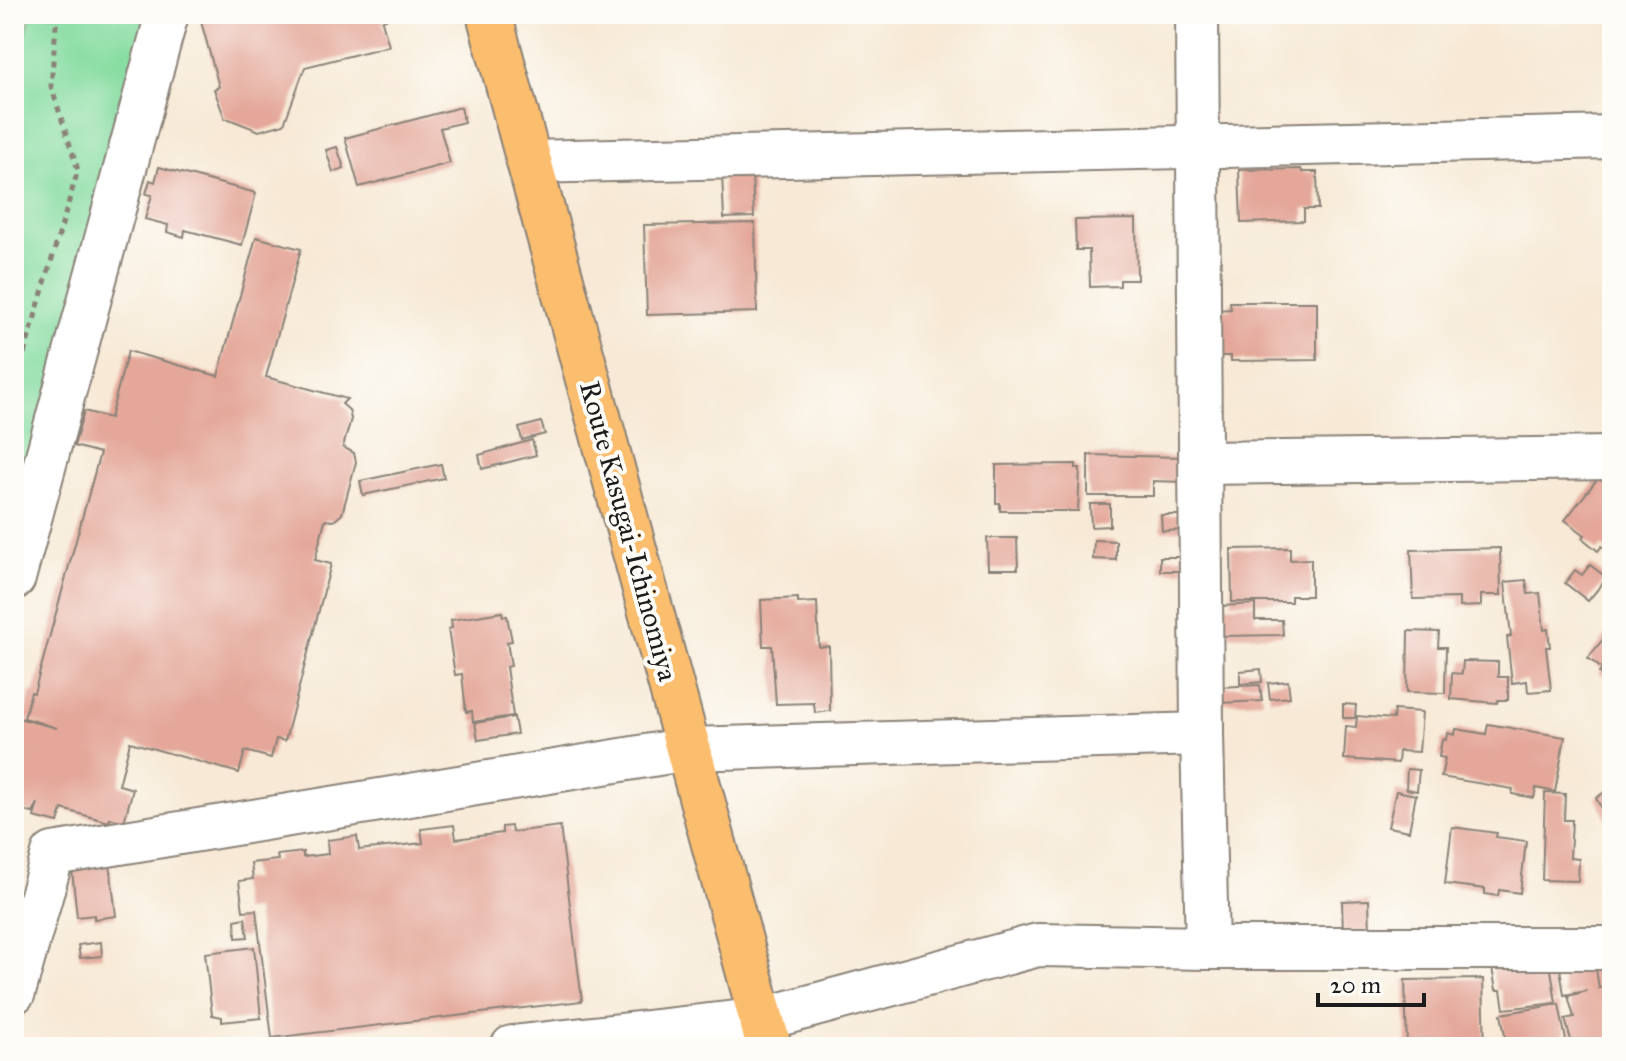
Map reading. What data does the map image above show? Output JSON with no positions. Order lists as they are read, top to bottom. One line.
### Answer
{"streets":{"main road":["Route Kasugai-Ichinomiya"]},"scale_bar":"20 m"}
